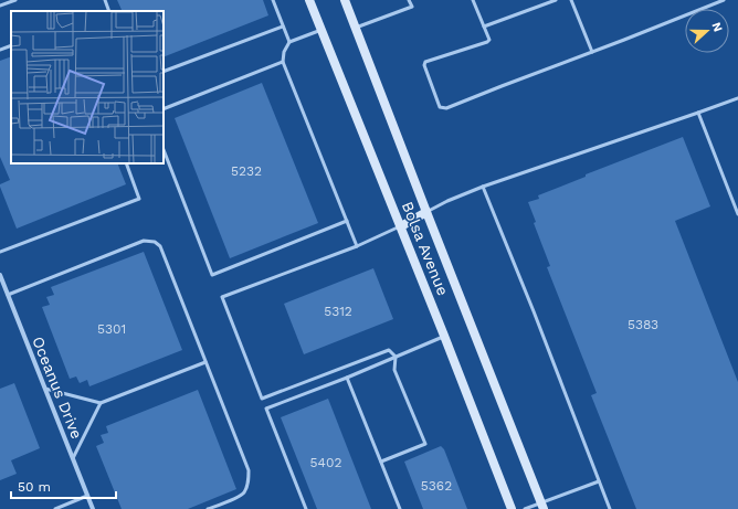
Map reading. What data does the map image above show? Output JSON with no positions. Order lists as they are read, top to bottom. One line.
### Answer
{"streets":{"main road":["Bolsa Avenue"],"street":["Oceanus Drive"]},"house_numbers":["5232","5312","5383","5301","5402","5362"],"scale_bar":"50 m","north":"right"}
